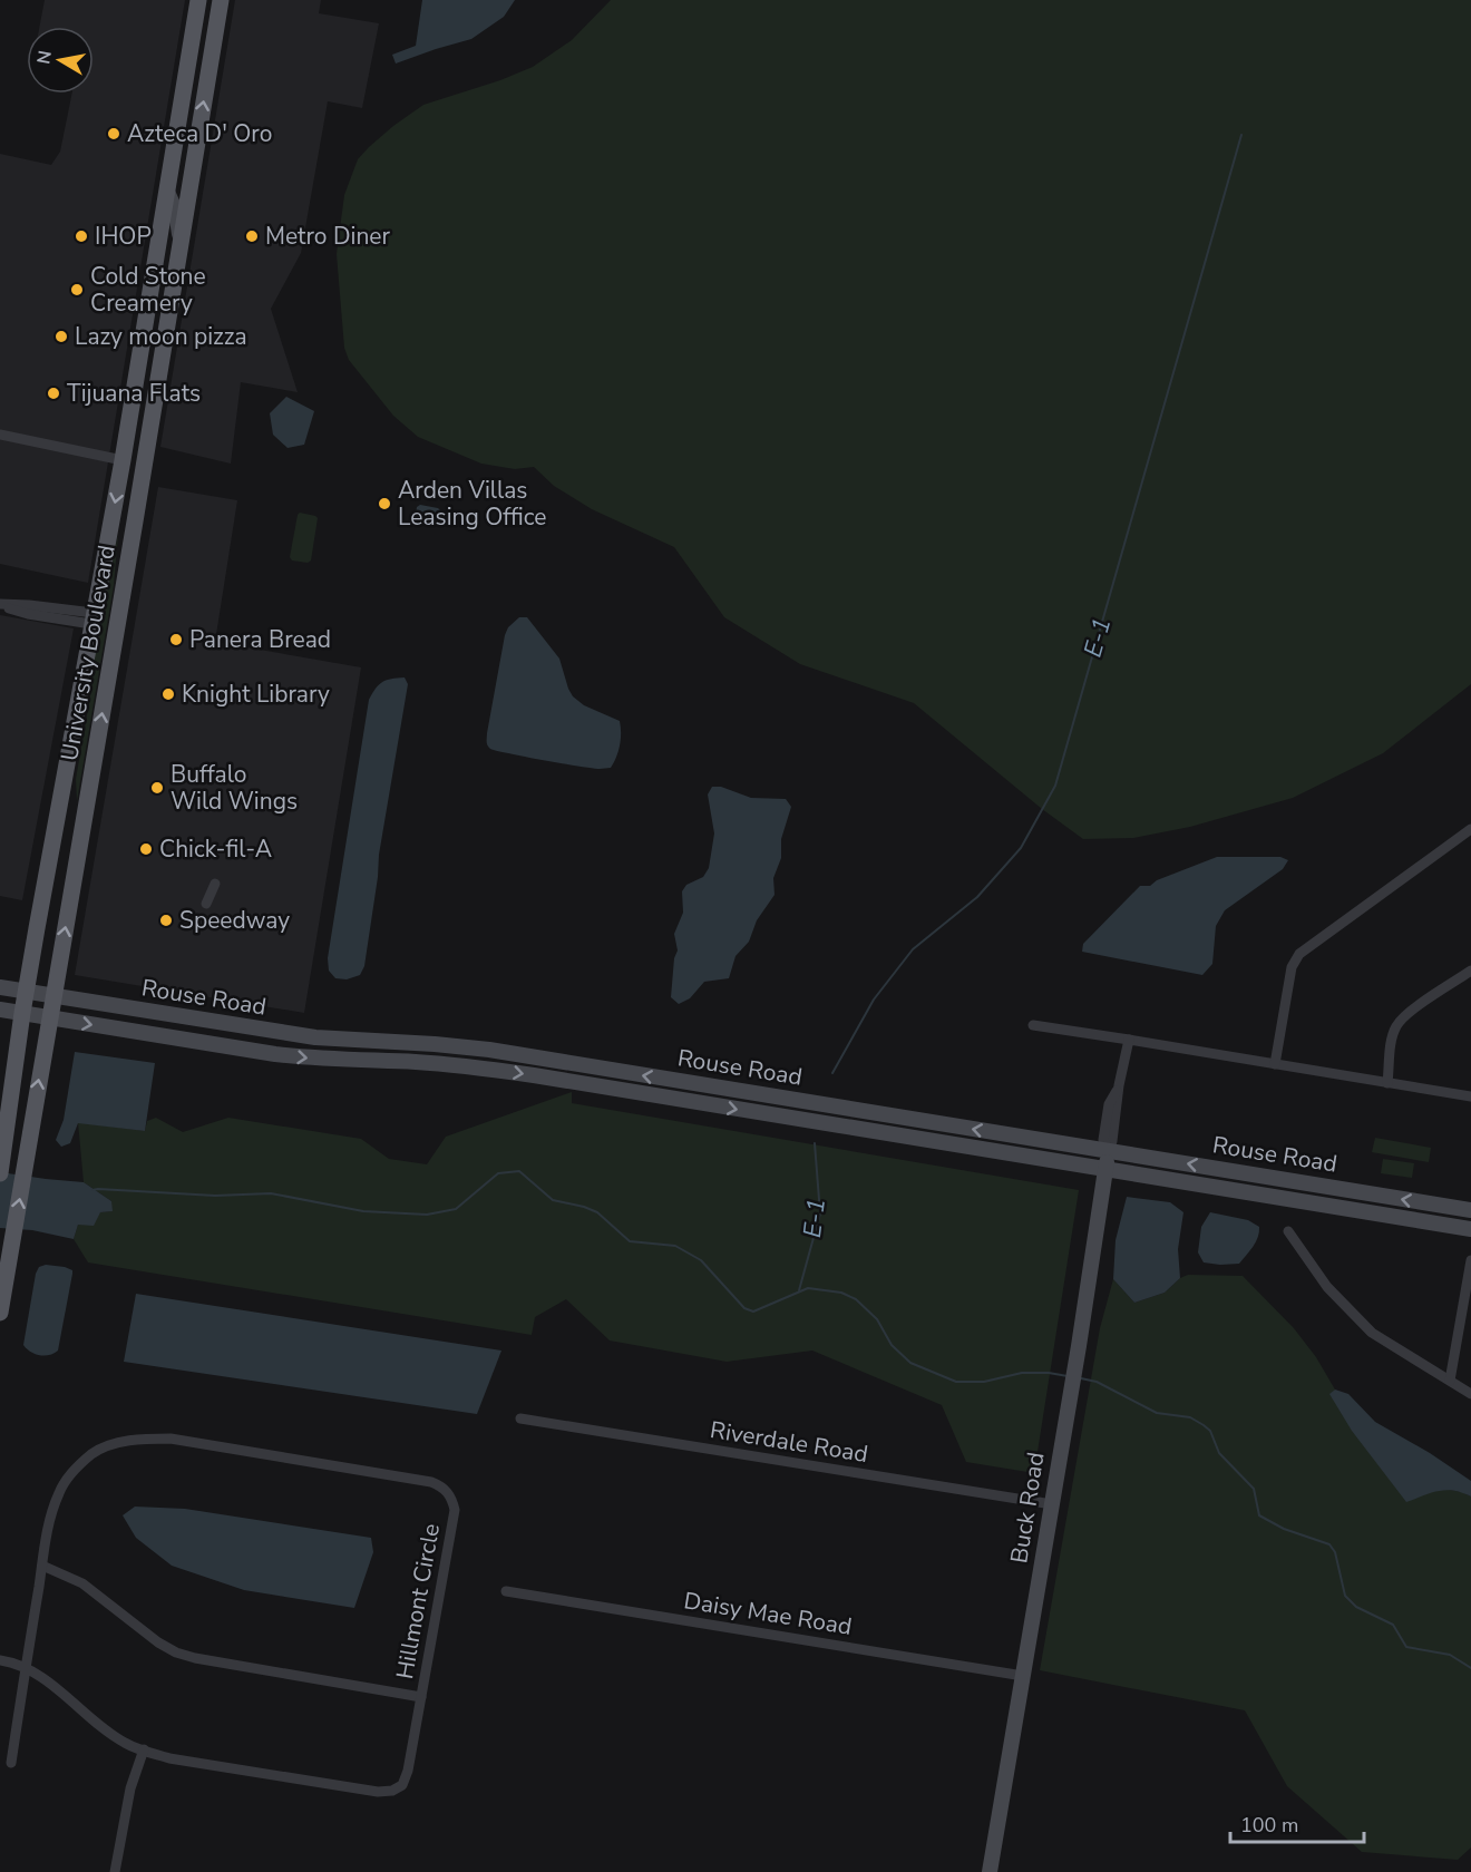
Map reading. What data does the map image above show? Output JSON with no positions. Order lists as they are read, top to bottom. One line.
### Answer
{"streets":{"main road":["University Boulevard"],"street":["Rouse Road","Riverdale Road","Buck Road","Hillmont Circle","Daisy Mae Road"]},"crossings":[["University Boulevard","Rouse Road"],["Rouse Road","Buck Road"],["Riverdale Road","Buck Road"],["Buck Road","Daisy Mae Road"]],"water":["E-1"],"places":["Azteca D' Oro","IHOP","Metro Diner","Cold Stone Creamery","Lazy moon pizza","Tijuana Flats","Arden Villas Leasing Office","Panera Bread","Knight Library","Buffalo Wild Wings","Chick-fil-A","Speedway"],"scale_bar":"100 m","north":"left"}
